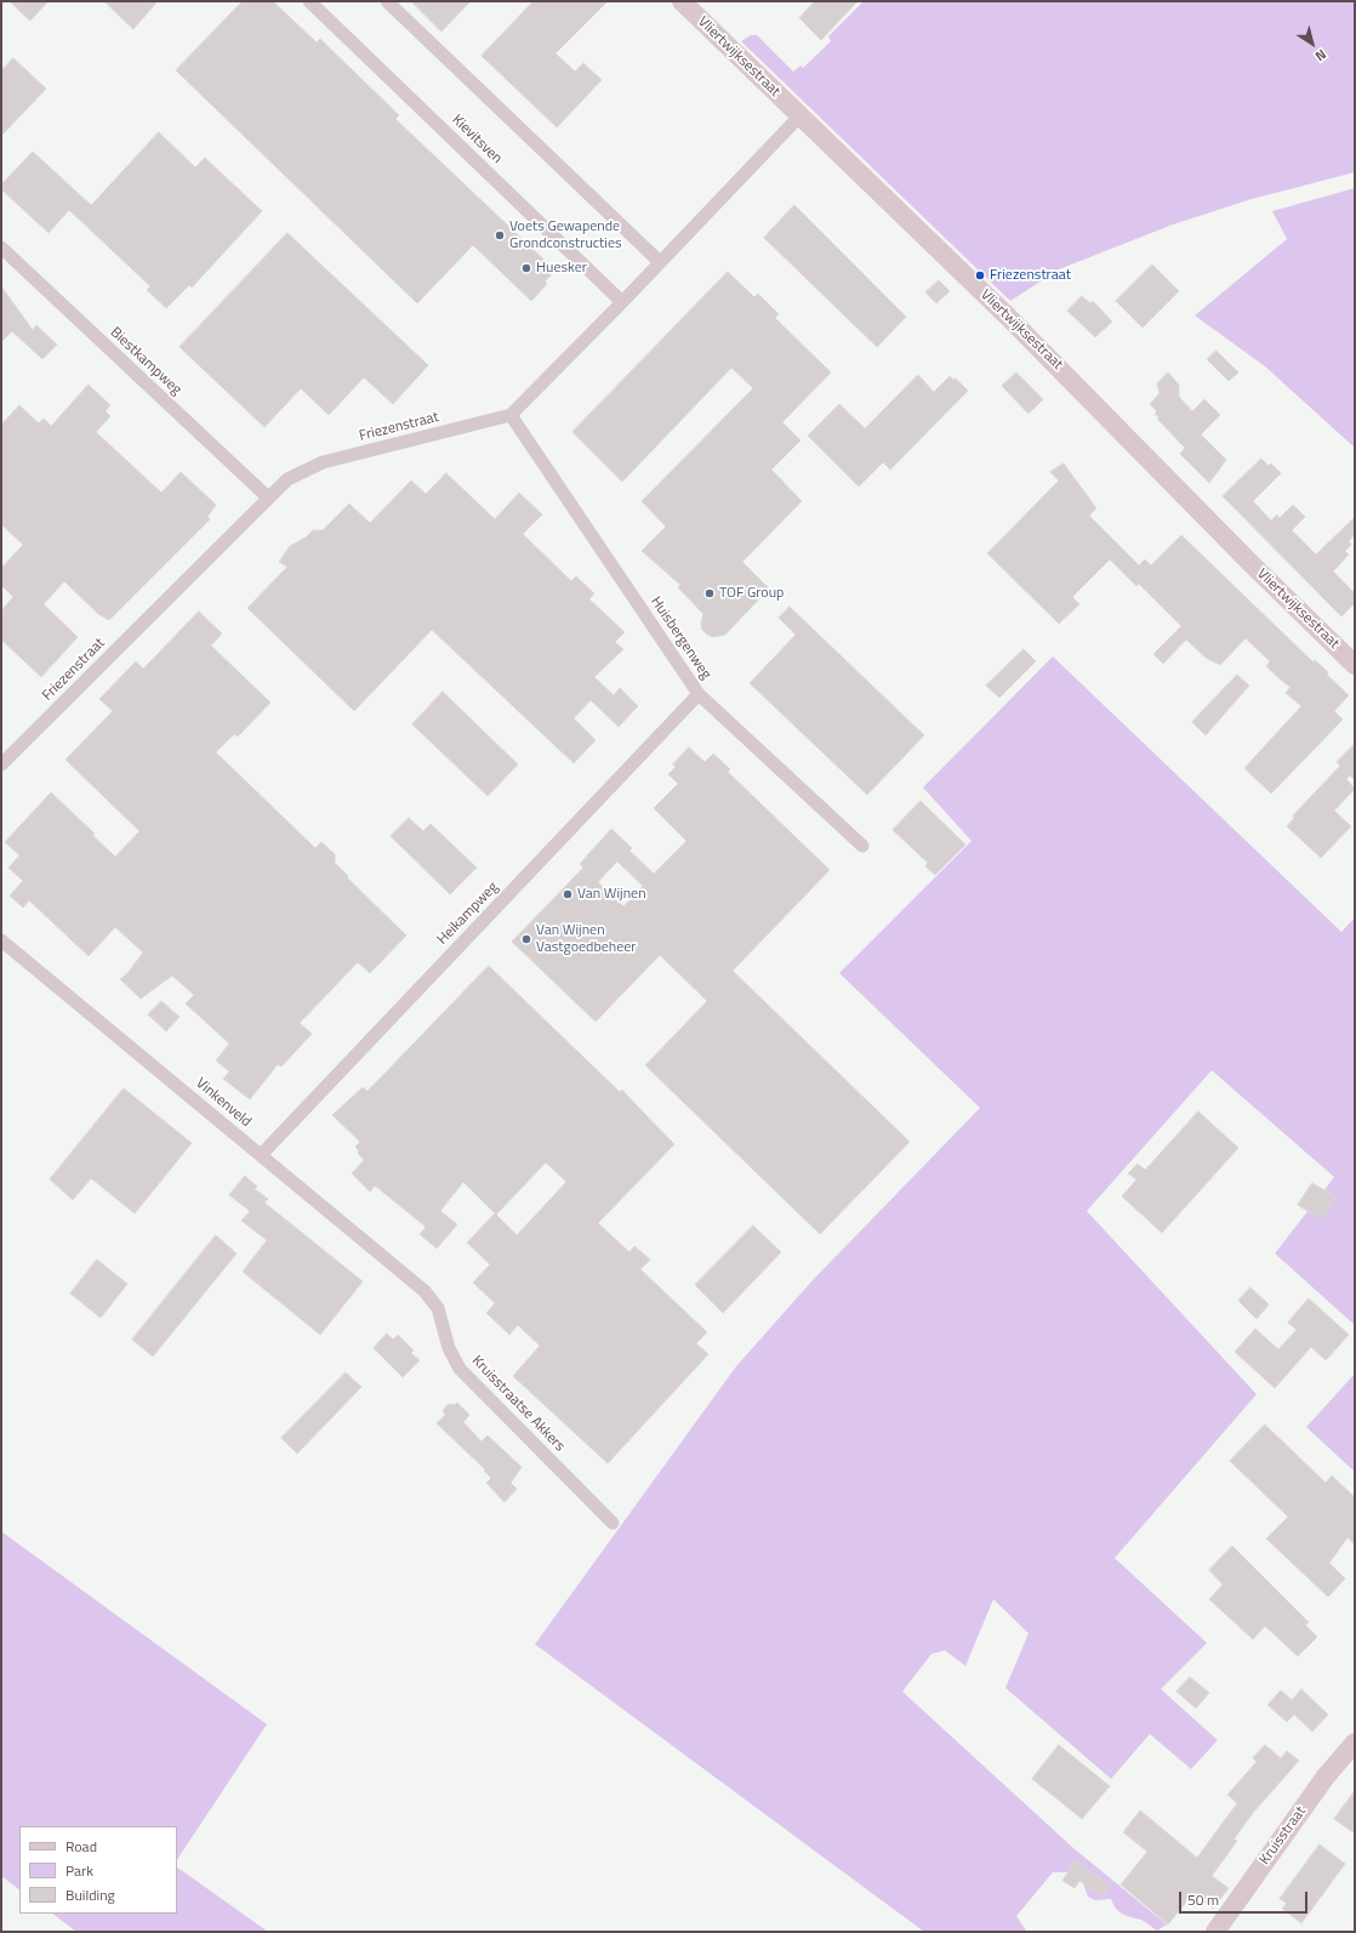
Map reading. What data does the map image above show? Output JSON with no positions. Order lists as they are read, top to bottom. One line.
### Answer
{"streets":{"street":["Vliertwijksestraat","Kievitsven","Biestkampweg","Friezenstraat","Huisbergenweg","Heikampweg","Vinkenveld","Kruisstraatse Akkers","Kruisstraat"]},"crossings":[["Biestkampweg","Friezenstraat"],["Friezenstraat","Huisbergenweg"],["Huisbergenweg","Heikampweg"],["Heikampweg","Vinkenveld"],["Vinkenveld","Kruisstraatse Akkers"]],"places":["Voets Gewapende Grondconstructies","Huesker","Friezenstraat","TOF Group","Van Wijnen","Van Wijnen Vastgoedbeheer"],"legend":["Road","Park","Building"],"scale_bar":"50 m","north":"bottom right"}
